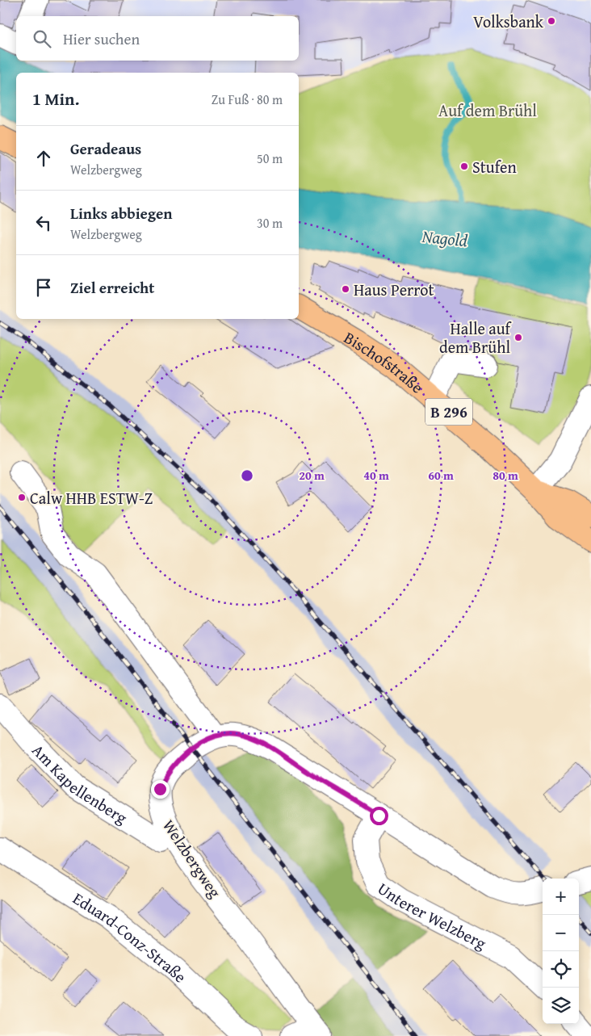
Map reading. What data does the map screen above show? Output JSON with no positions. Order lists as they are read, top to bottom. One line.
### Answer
{"streets":{"main road":["Bischofstraße","B 296"],"street":["Am Kapellenberg","Welzbergweg","Unterer Welzberg","Eduard-Conz-Straße"]},"crossings":[["Am Kapellenberg","Welzbergweg"],["Welzbergweg","Unterer Welzberg"]],"water":["Nagold"],"parks":["Auf dem Brühl"],"places":["Volksbank","Stufen","Haus Perrot","Halle auf dem Brühl","Calw HHB ESTW-Z"],"page":{"search":"Hier suchen","heading":["1 Min.","Zu Fuß · 80 m"],"list":[["Geradeaus","Welzbergweg","50 m"],["Links abbiegen","Welzbergweg","30 m"],"Ziel erreicht"],"map_buttons":["+","−"]},"rings":["20 m","40 m","60 m","80 m"]}
